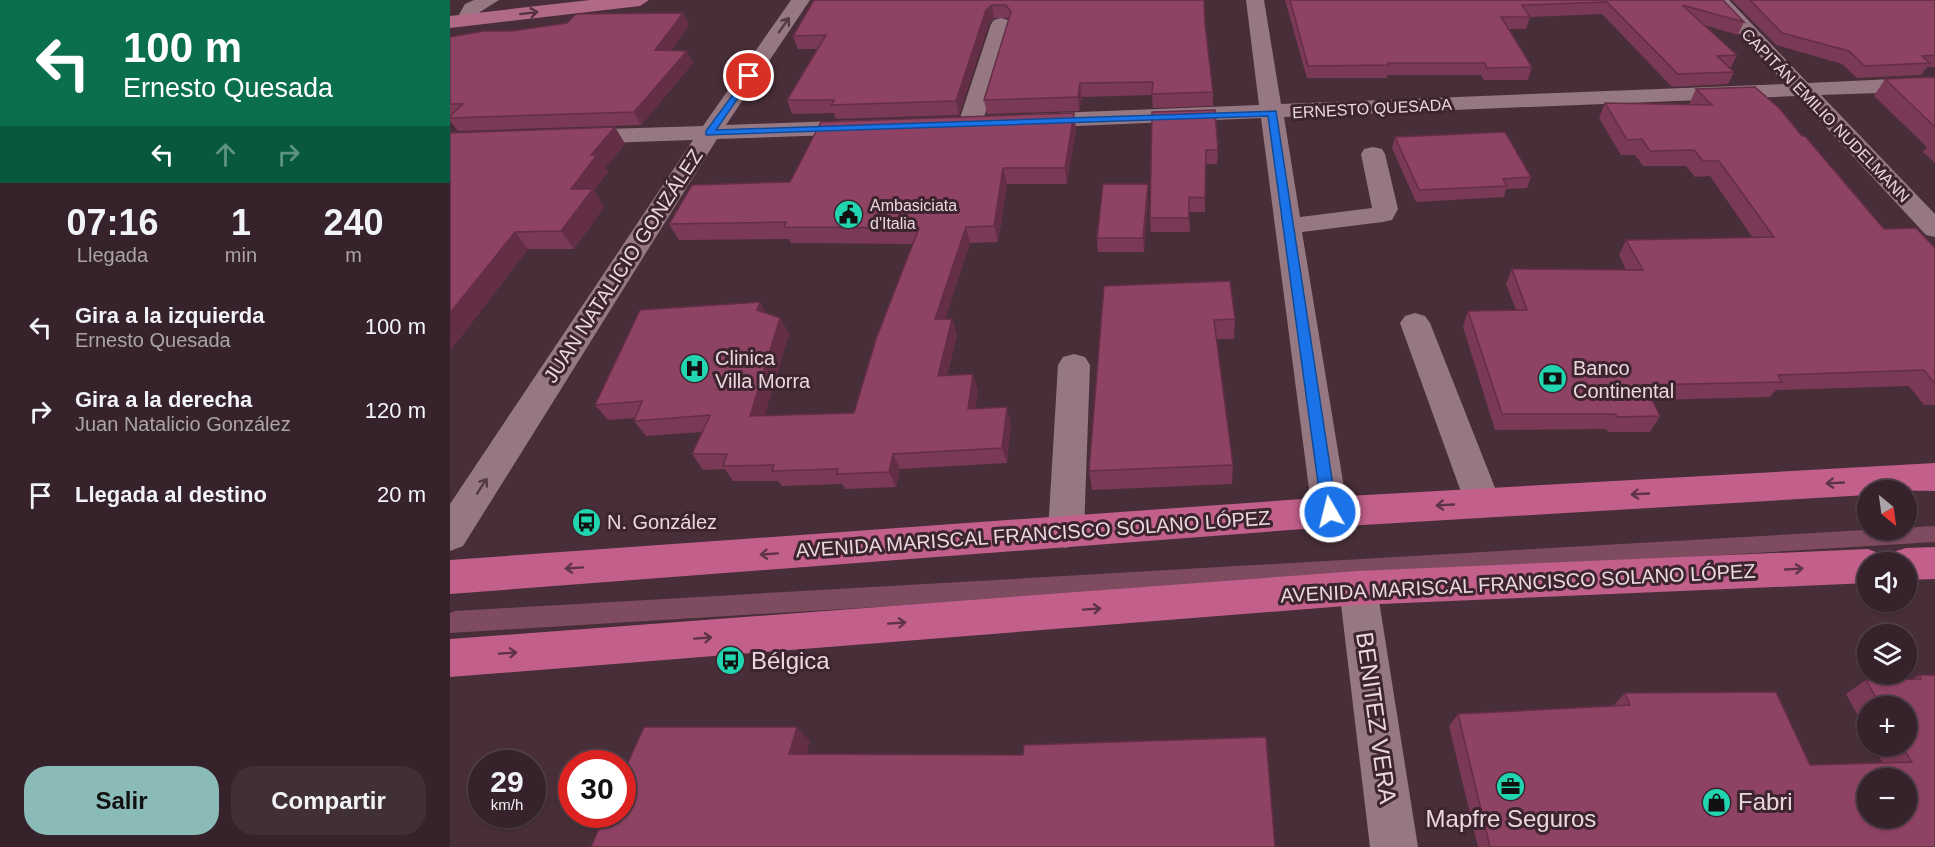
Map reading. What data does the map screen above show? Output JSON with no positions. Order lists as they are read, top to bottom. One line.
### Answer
{"streets":{"highway":["AVENIDA MARISCAL FRANCISCO SOLANO LÓPEZ"],"street":["ERNESTO QUESADA","CAPITÁN EMILIO NUDELMANN","JUAN NATALICIO GONZÁLEZ","BENITEZ VERA"]},"crossings":[["ERNESTO QUESADA","CAPITÁN EMILIO NUDELMANN"],["AVENIDA MARISCAL FRANCISCO SOLANO LÓPEZ","BENITEZ VERA"]],"one_way":["JUAN NATALICIO GONZÁLEZ"],"places":{"public building":["Ambasiciata d'Italia"],"hospital":["Clinica Villa Morra"],"bank":["Banco Continental"],"bus stop":["N. González","Bélgica"],"office":["Mapfre Seguros"],"shop":["Fabri"]},"north":"bottom right","page":{"turn":["100 m","Ernesto Quesada"],"eta":["07:16","Llegada","1","min","240","m"],"list":[{"name":"Gira a la izquierda","note":"Ernesto Quesada","value":"100 m"},{"name":"Gira a la derecha","note":"Juan Natalicio González","value":"120 m"},{"name":"Llegada al destino","value":"20 m"}],"map_buttons":["+","−"],"speed":"29 km/h","limit":"30","buttons":["Salir","Compartir"]}}
